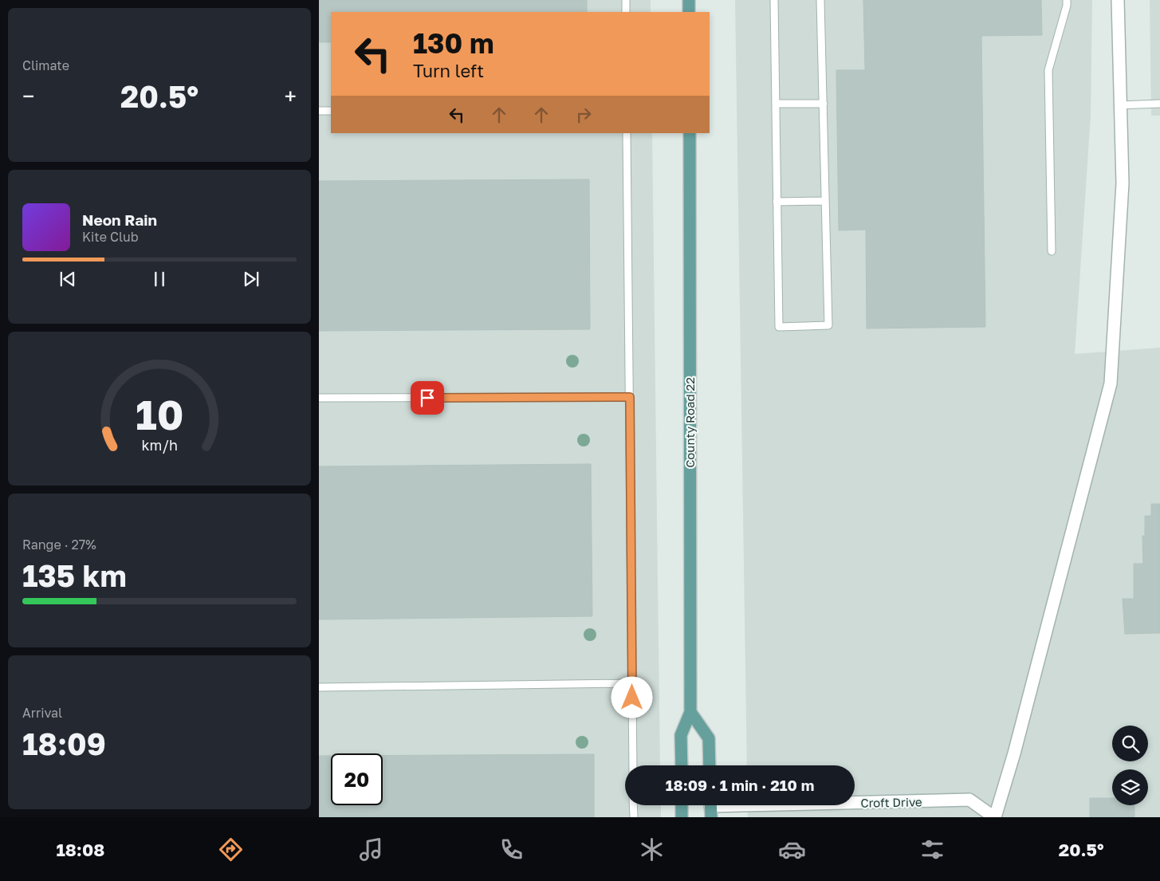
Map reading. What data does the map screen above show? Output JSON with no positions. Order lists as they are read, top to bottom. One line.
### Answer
{"streets":{"main road":["County Road 22"],"street":["Croft Drive"]},"page":{"tile":["Climate",["Range · 27%","135 km"],["Arrival","18:09"]],"turn":["130 m","Turn left"],"heat":["−","20.5°","+"],"song":["Neon Rain","Kite Club"],"limit":"20","trip":"18:09 · 1 min · 210 m","tabs":["18:08","20.5°"],"gauge":["10","km/h"]}}
